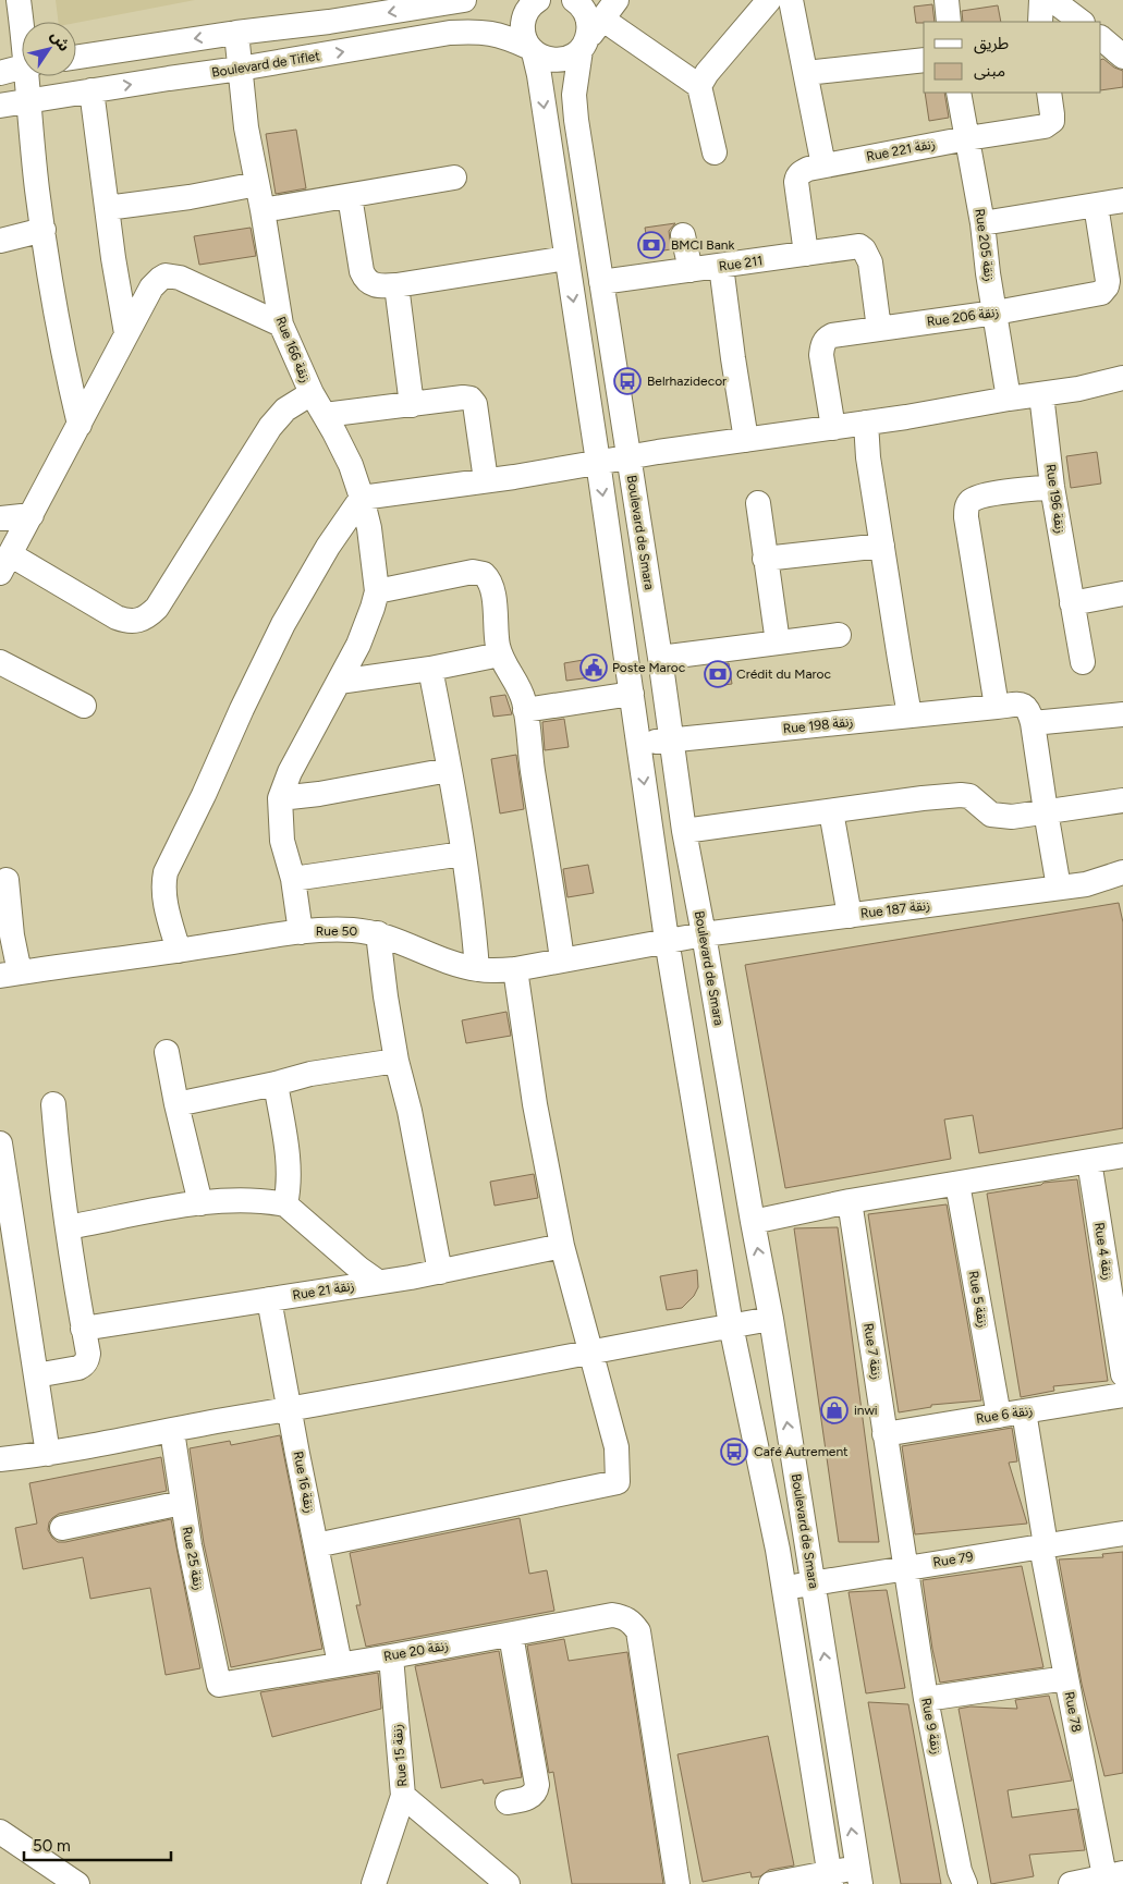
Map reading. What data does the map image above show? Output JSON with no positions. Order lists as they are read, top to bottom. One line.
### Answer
{"streets":{"street":["Boulevard de Tiflet","Rue 221 زنقة","Rue 205 زنقة","Rue 211","Rue 206 زنقة","Rue 166 زنقة","Rue 196 زنقة","Boulevard de Smara","Rue 198 زنقة","Rue 187 زنقة","Rue 50","Rue 4 زنقة","Rue 21 زنقة","Rue 5 زنقة","Rue 7 زنقة","Rue 6 زنقة","Rue 16 زنقة","Rue 25 زنقة","Rue 79","Rue 20 زنقة","Rue 78","Rue 9 زنقة","Rue 15 زنقة"]},"crossings":[["Boulevard de Tiflet","Rue 166 زنقة"],["Boulevard de Tiflet","Boulevard de Smara"],["Rue 221 زنقة","Rue 205 زنقة"],["Rue 221 زنقة","Rue 211"],["Rue 205 زنقة","Rue 206 زنقة"],["Rue 211","Rue 206 زنقة"],["Rue 211","Boulevard de Smara"],["Boulevard de Smara","Rue 198 زنقة"],["Boulevard de Smara","Rue 187 زنقة"],["Boulevard de Smara","Rue 79"],["Rue 187 زنقة","Rue 50"],["Rue 21 زنقة","Rue 16 زنقة"],["Rue 5 زنقة","Rue 6 زنقة"],["Rue 7 زنقة","Rue 6 زنقة"],["Rue 7 زنقة","Rue 79"],["Rue 7 زنقة","Rue 9 زنقة"],["Rue 6 زنقة","Rue 78"],["Rue 16 زنقة","Rue 20 زنقة"],["Rue 25 زنقة","Rue 20 زنقة"],["Rue 79","Rue 78"],["Rue 79","Rue 9 زنقة"],["Rue 20 زنقة","Rue 15 زنقة"]],"places":{"bank":["BMCI Bank","Crédit du Maroc"],"bus stop":["Belrhazidecor","Café Autrement"],"public building":["Poste Maroc"],"shop":["inwi"]},"legend":["طريق","مبنى"],"scale_bar":"50 m","north":"top right"}
